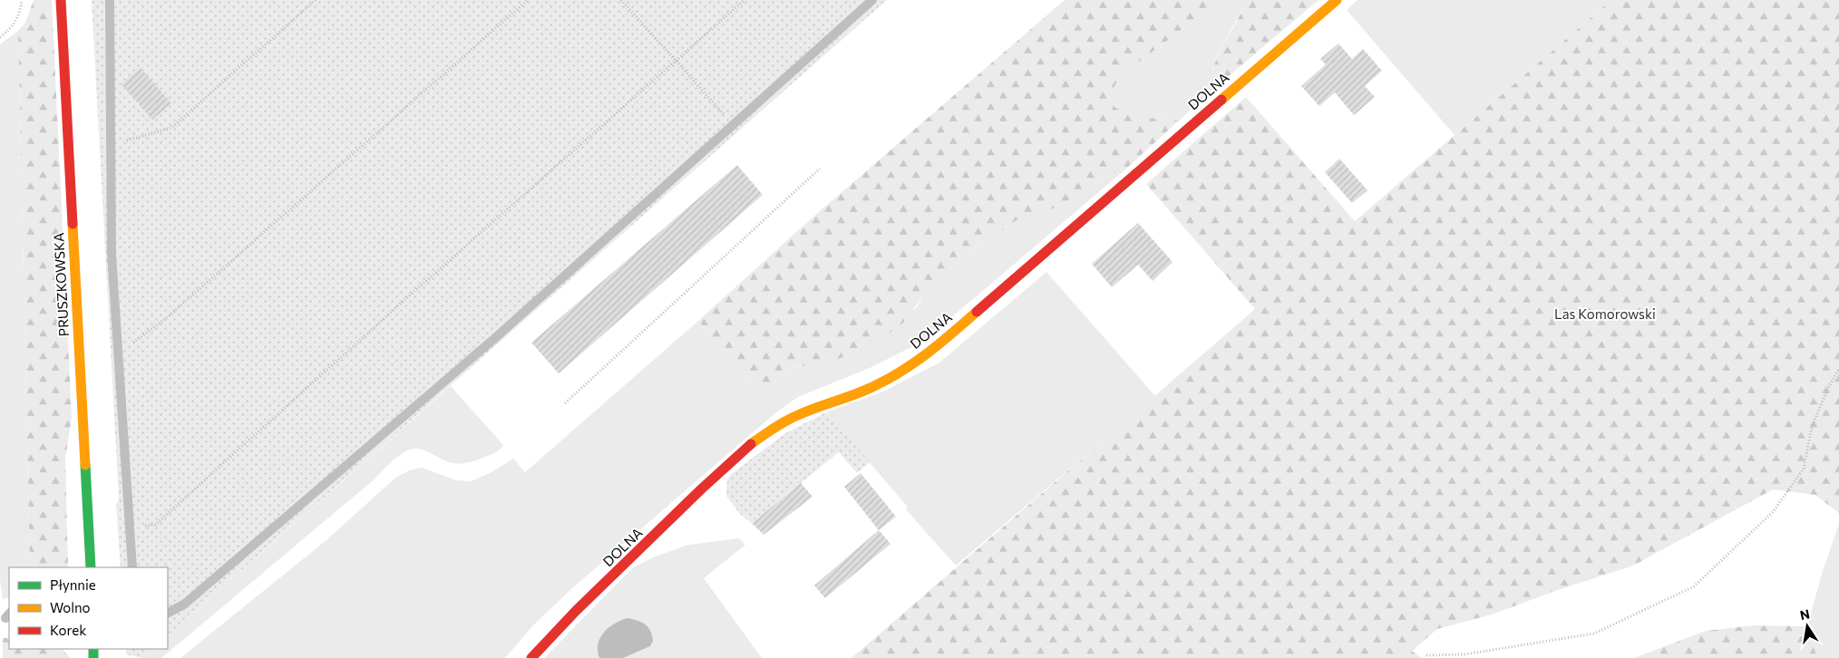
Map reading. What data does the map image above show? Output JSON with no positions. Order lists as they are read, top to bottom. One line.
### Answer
{"streets":{"street":["DOLNA","PRUSZKOWSKA"]},"parks":["Las Komorowski"],"legend":["Płynnie","Wolno","Korek"],"north":"top"}
